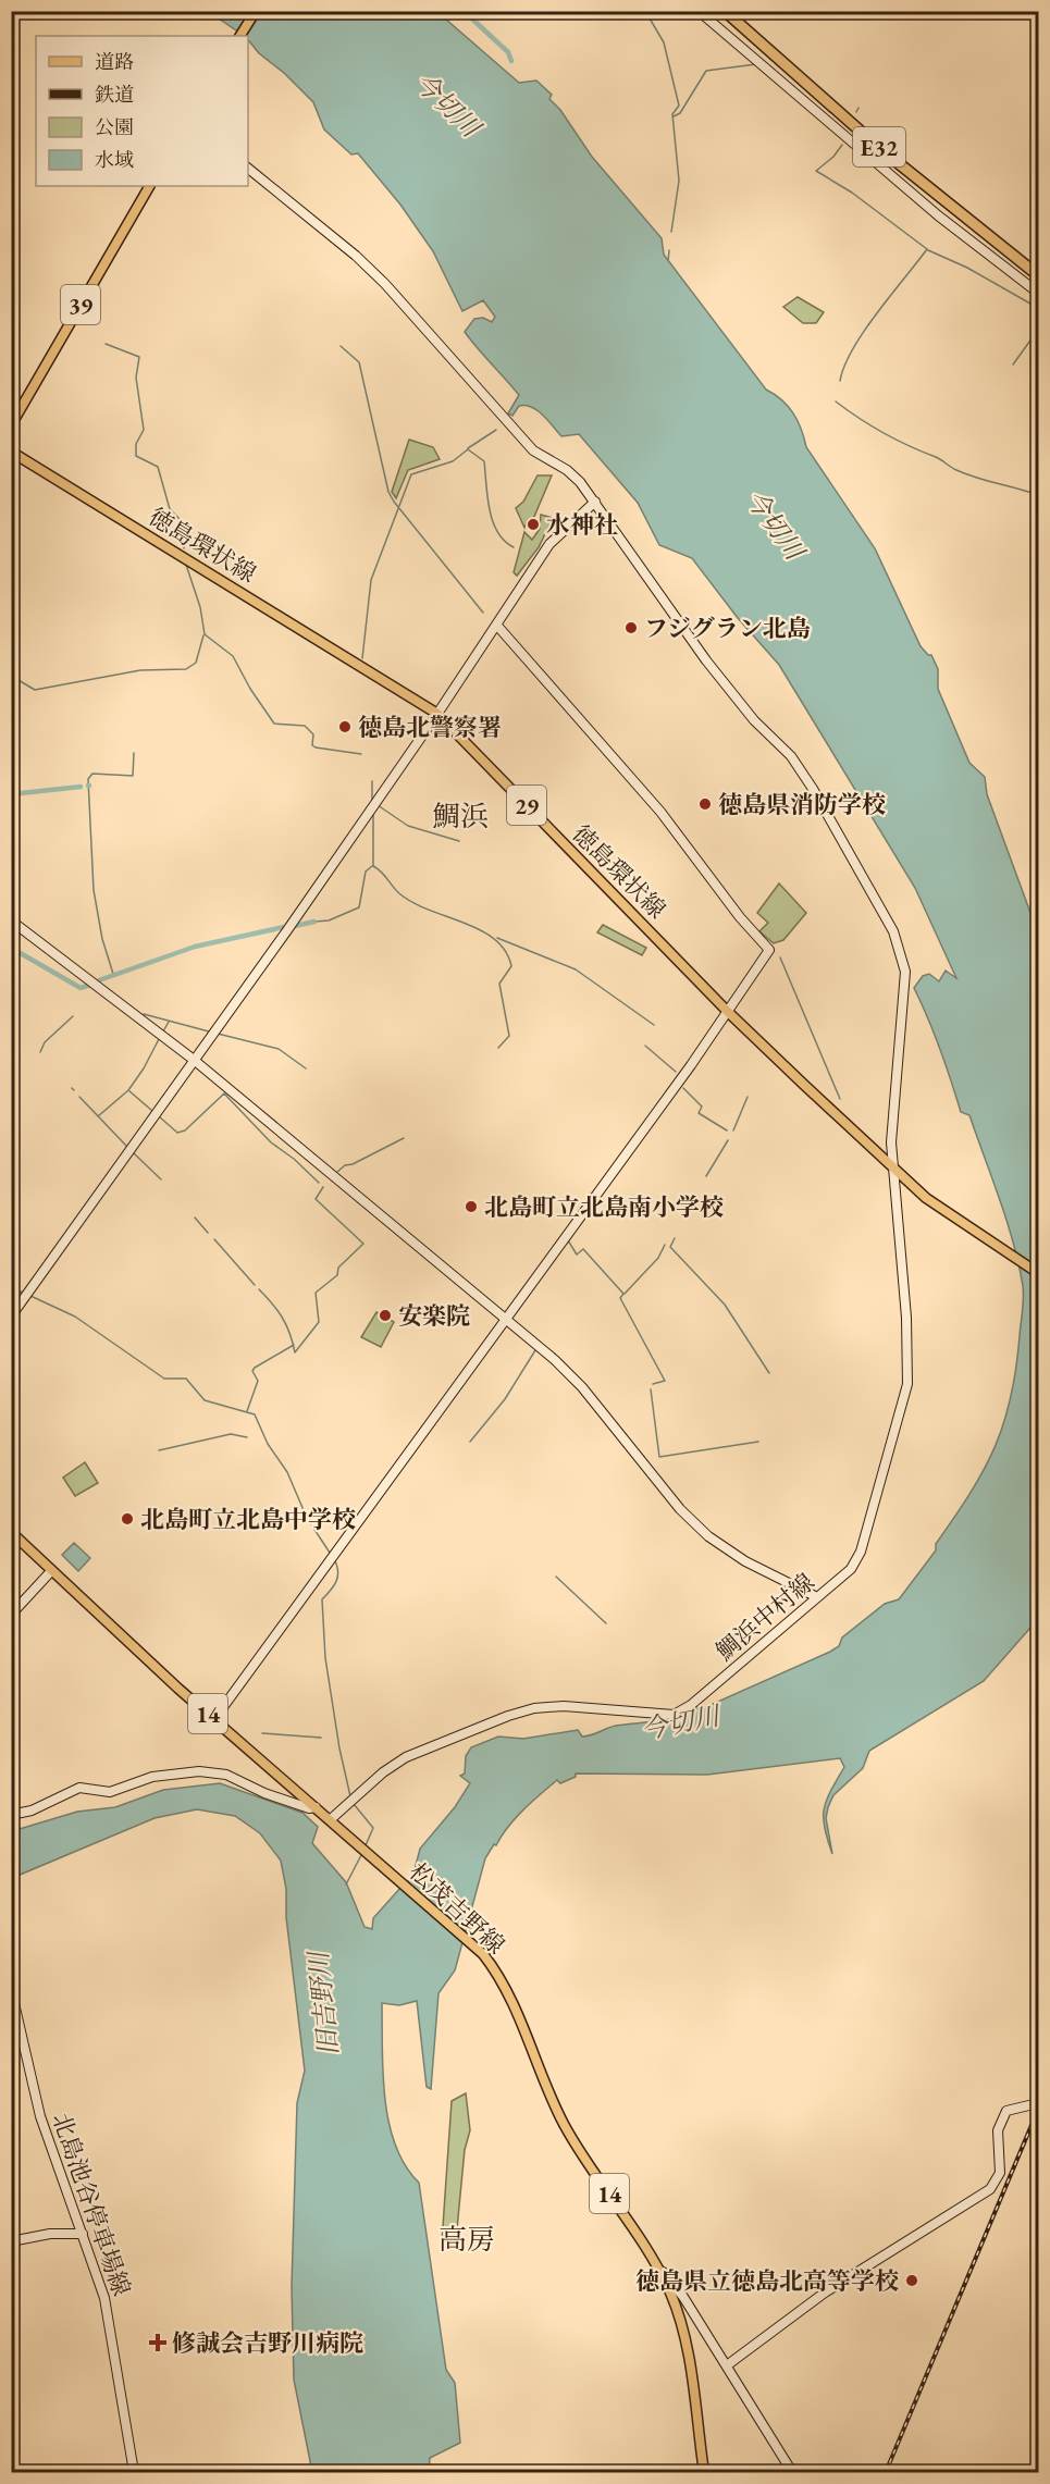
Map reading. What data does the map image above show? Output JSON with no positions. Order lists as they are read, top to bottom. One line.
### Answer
{"streets":{"highway":["E32"],"main road":["39","徳島環状線","29","14","松茂吉野線"],"street":["鯛浜中村線","北島池谷停車場線"]},"crossings":[["徳島環状線","鯛浜中村線"],["鯛浜中村線","松茂吉野線"]],"districts":["鯛浜","高房"],"water":["今切川","旧吉野川"],"places":{"other":["水神社","フジグラン北島","徳島北警察署","徳島県消防学校","北島町立北島南小学校","安楽院","北島町立北島中学校","徳島県立徳島北高等学校"],"health":["修誠会吉野川病院"]},"legend":["道路","鉄道","公園","水域"]}
